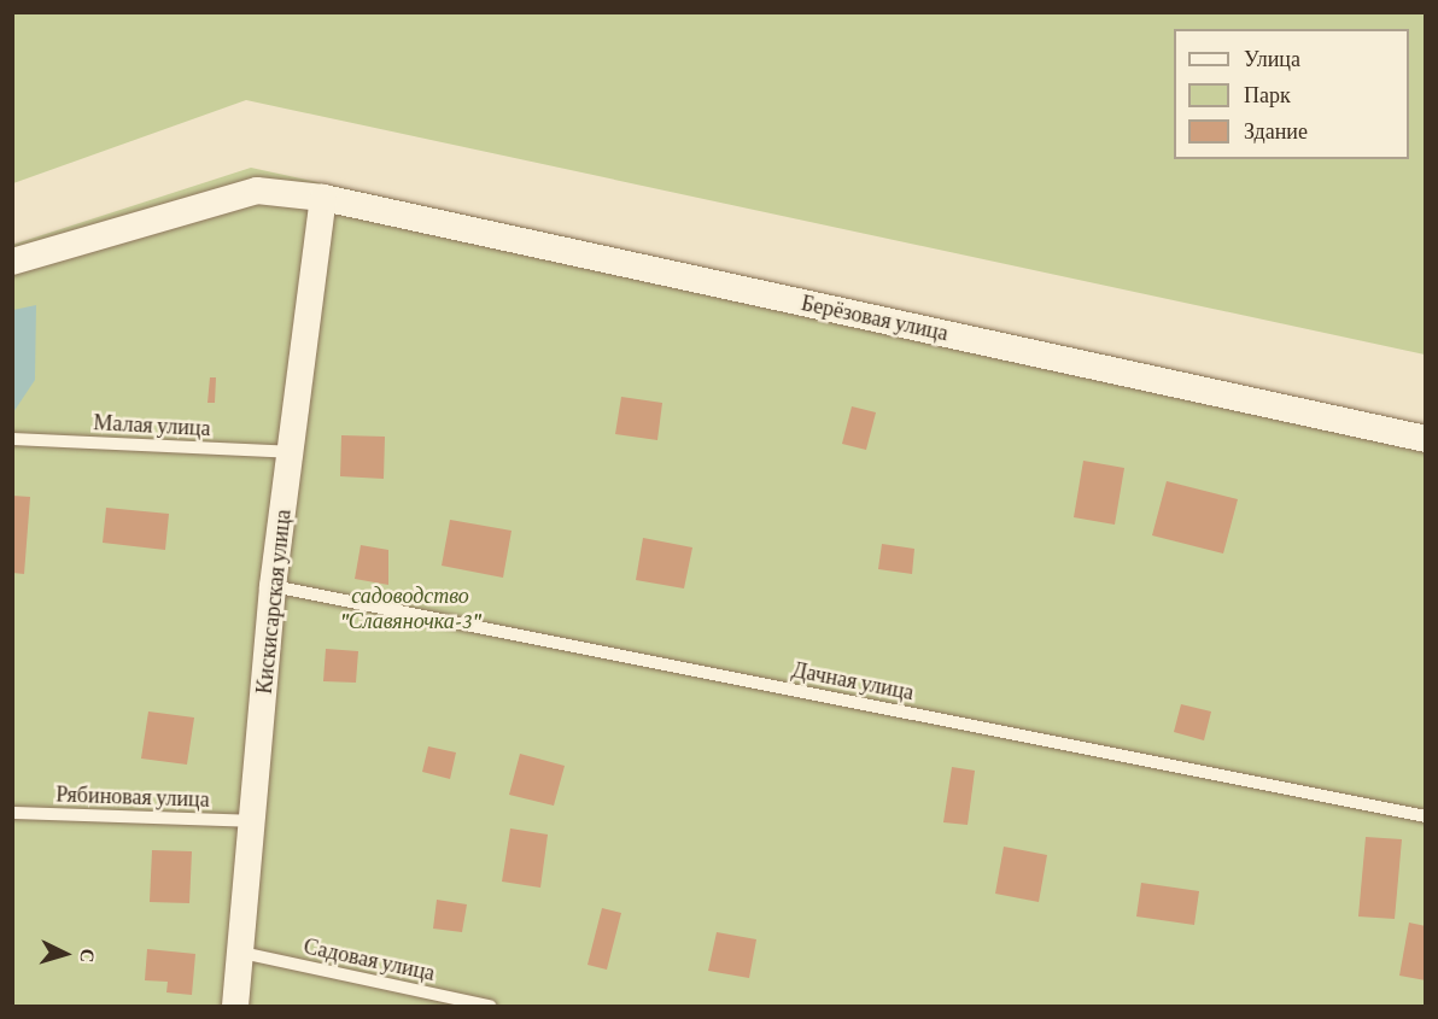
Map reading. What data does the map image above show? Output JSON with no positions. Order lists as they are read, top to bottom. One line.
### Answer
{"streets":{"street":["Берёзовая улица","Кискисарская улица"],"lane":["Малая улица","Дачная улица","Рябиновая улица","Садовая улица"]},"crossings":[["Берёзовая улица","Кискисарская улица"],["Малая улица","Кискисарская улица"],["Кискисарская улица","Дачная улица"],["Кискисарская улица","Рябиновая улица"],["Кискисарская улица","Садовая улица"]],"parks":["садоводство \"Славяночка-3\""],"legend":["Улица","Парк","Здание"],"north":"right"}
